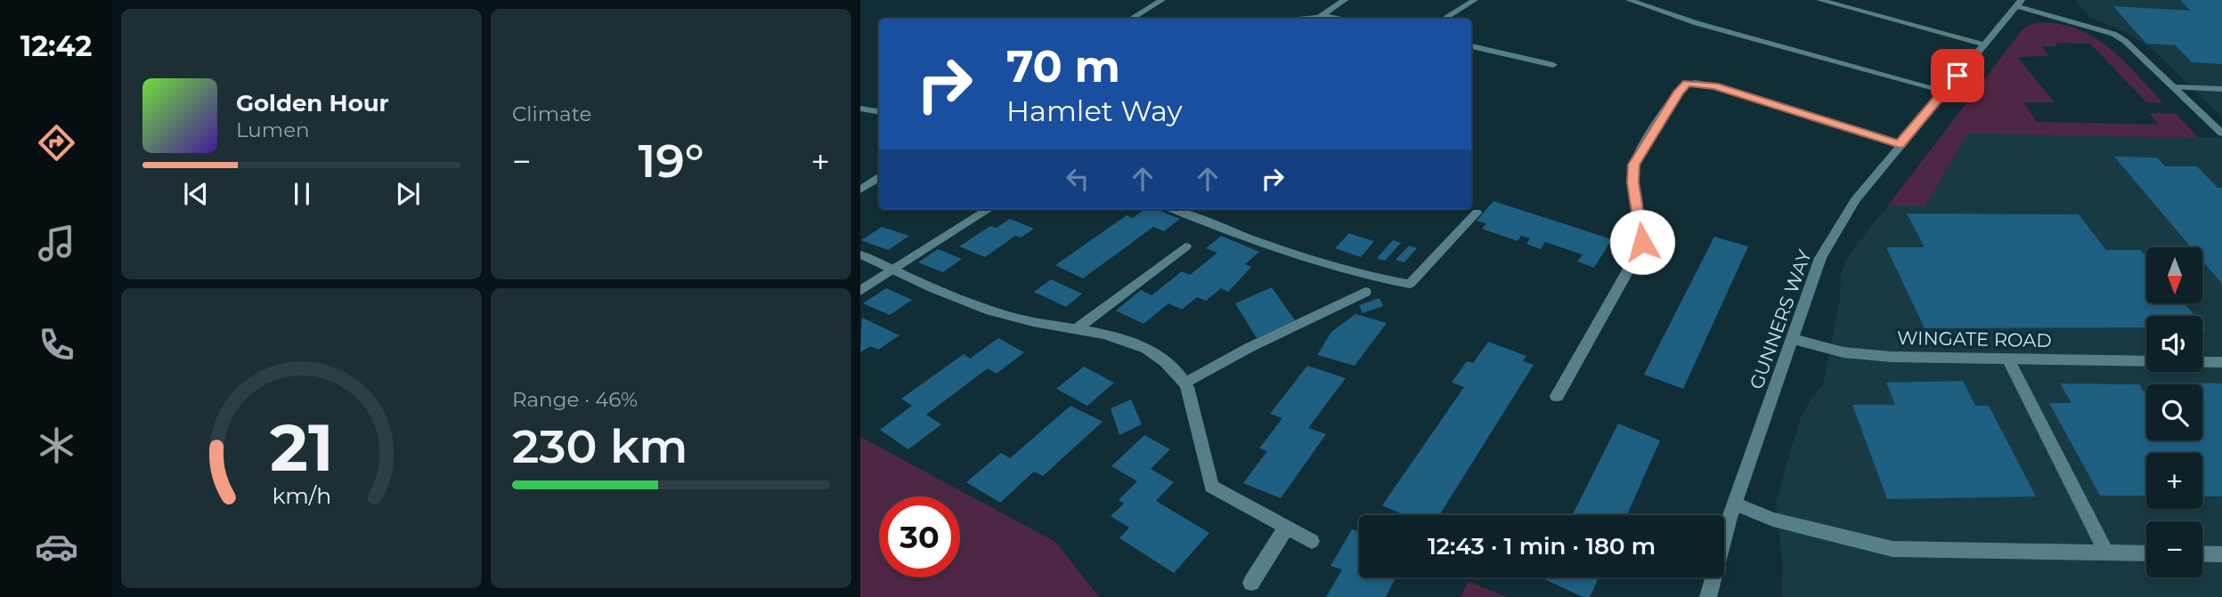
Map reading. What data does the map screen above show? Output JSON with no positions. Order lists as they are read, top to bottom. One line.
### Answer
{"streets":{"street":["GUNNERS WAY","WINGATE ROAD"]},"crossings":[["GUNNERS WAY","WINGATE ROAD"]],"north":"bottom","page":{"tabs":"12:42","tile":["Climate",["Range · 46%","230 km"]],"turn":["70 m","Hamlet Way"],"song":["Golden Hour","Lumen"],"heat":["−","19°","+"],"map_buttons":["+","−"],"limit":"30","trip":"12:43 · 1 min · 180 m","gauge":["21","km/h"]}}
